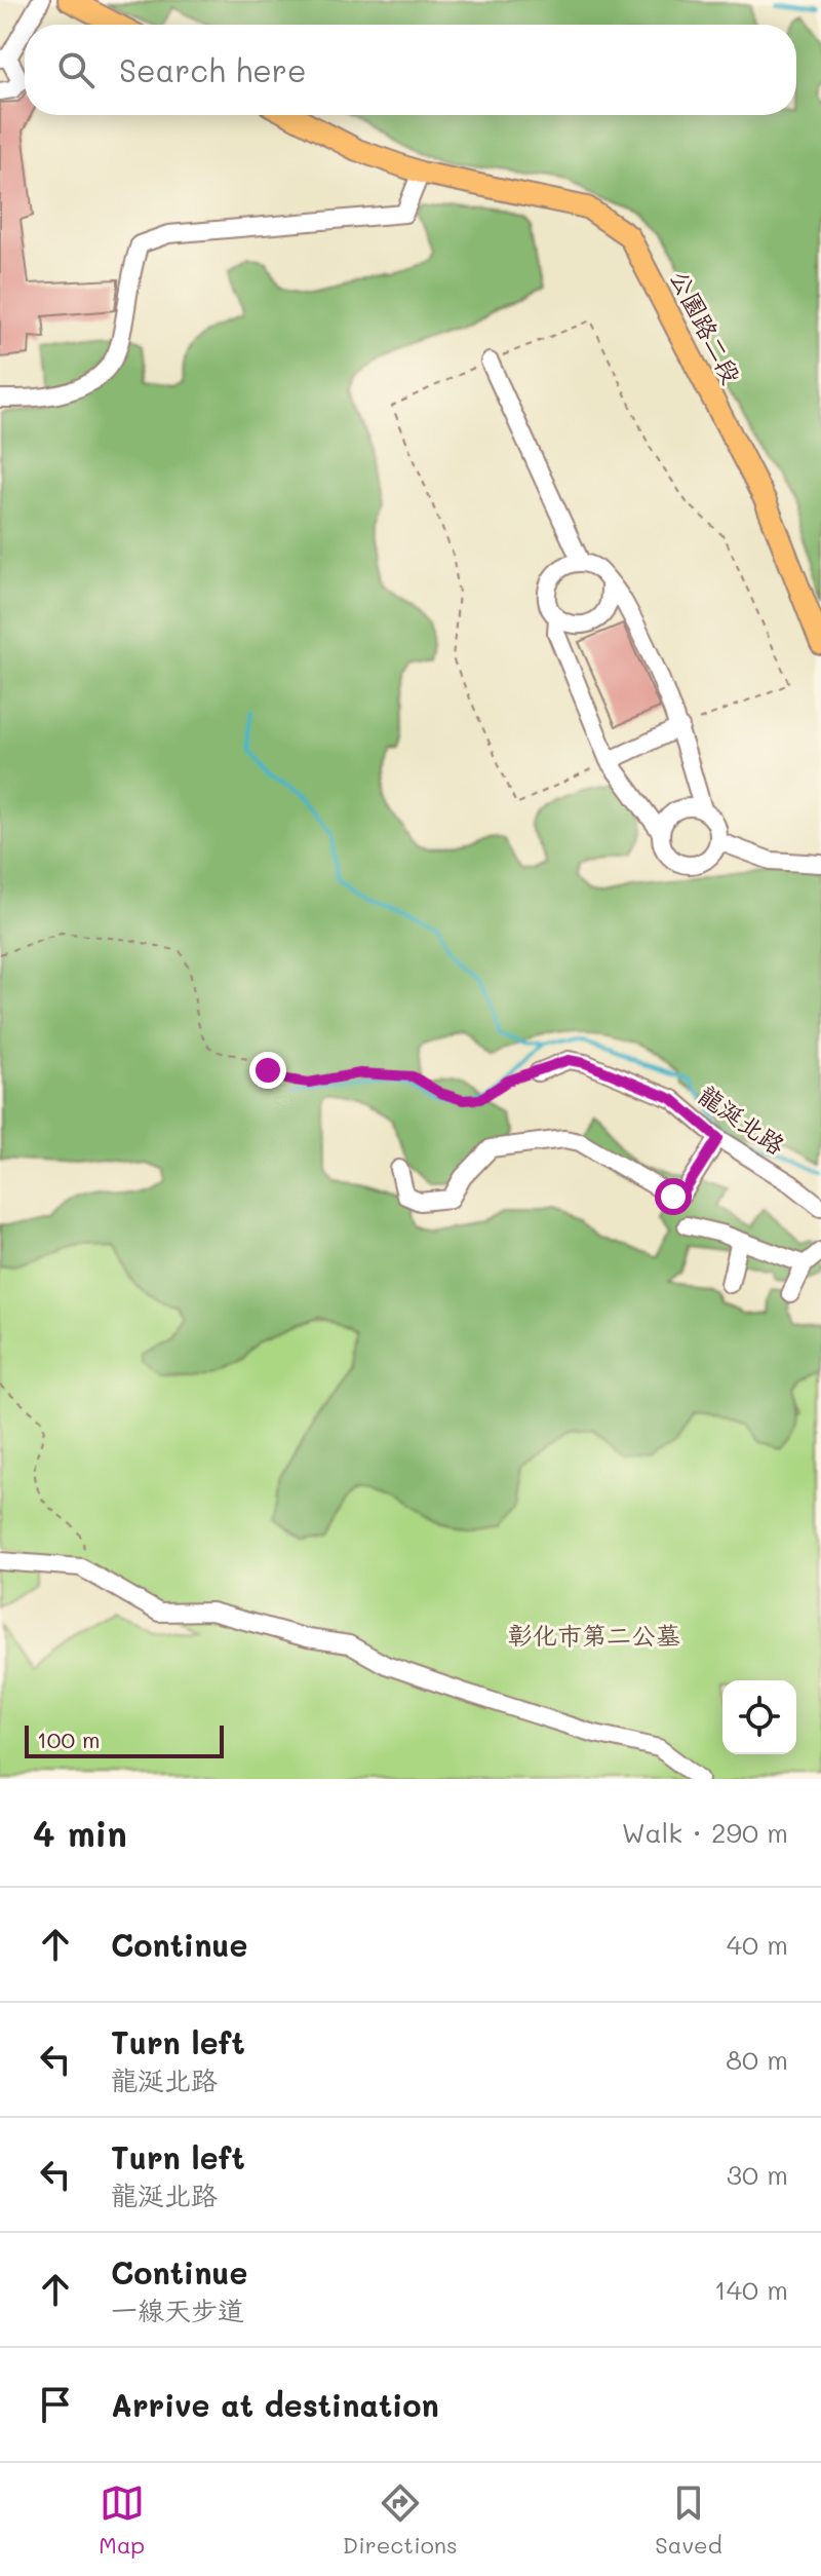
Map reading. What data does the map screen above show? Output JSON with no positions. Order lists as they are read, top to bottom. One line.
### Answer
{"streets":{"main road":["公園路二段"],"street":["龍涎北路"]},"parks":["彰化市第二公墓"],"scale_bar":"100 m","page":{"search":"Search here","scale":"100 m","heading":["4 min","Walk · 290 m"],"list":[["Continue","40 m"],["Turn left","龍涎北路","80 m"],["Turn left","龍涎北路","30 m"],["Continue","一線天步道","140 m"],"Arrive at destination"],"nav":["Map","Directions","Saved"]}}
